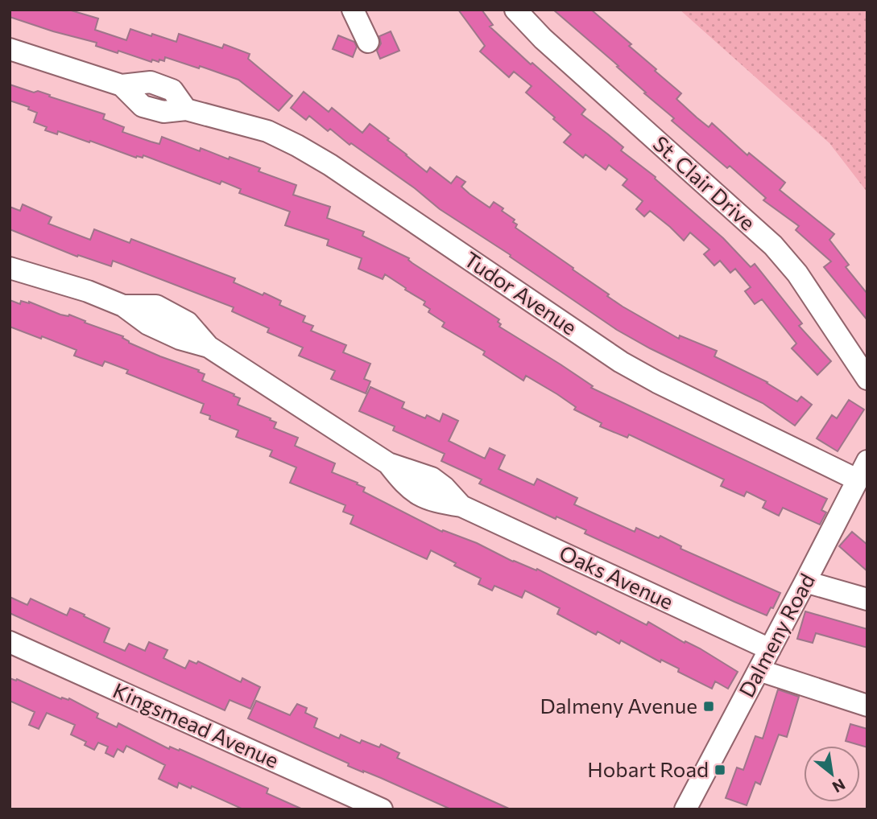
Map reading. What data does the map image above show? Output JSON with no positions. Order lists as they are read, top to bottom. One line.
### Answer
{"streets":{"street":["St. Clair Drive","Tudor Avenue","Oaks Avenue","Dalmeny Road","Kingsmead Avenue"]},"crossings":[["Tudor Avenue","Dalmeny Road"],["Oaks Avenue","Dalmeny Road"]],"places":{"transit":["Dalmeny Avenue","Hobart Road"]},"north":"bottom right"}
